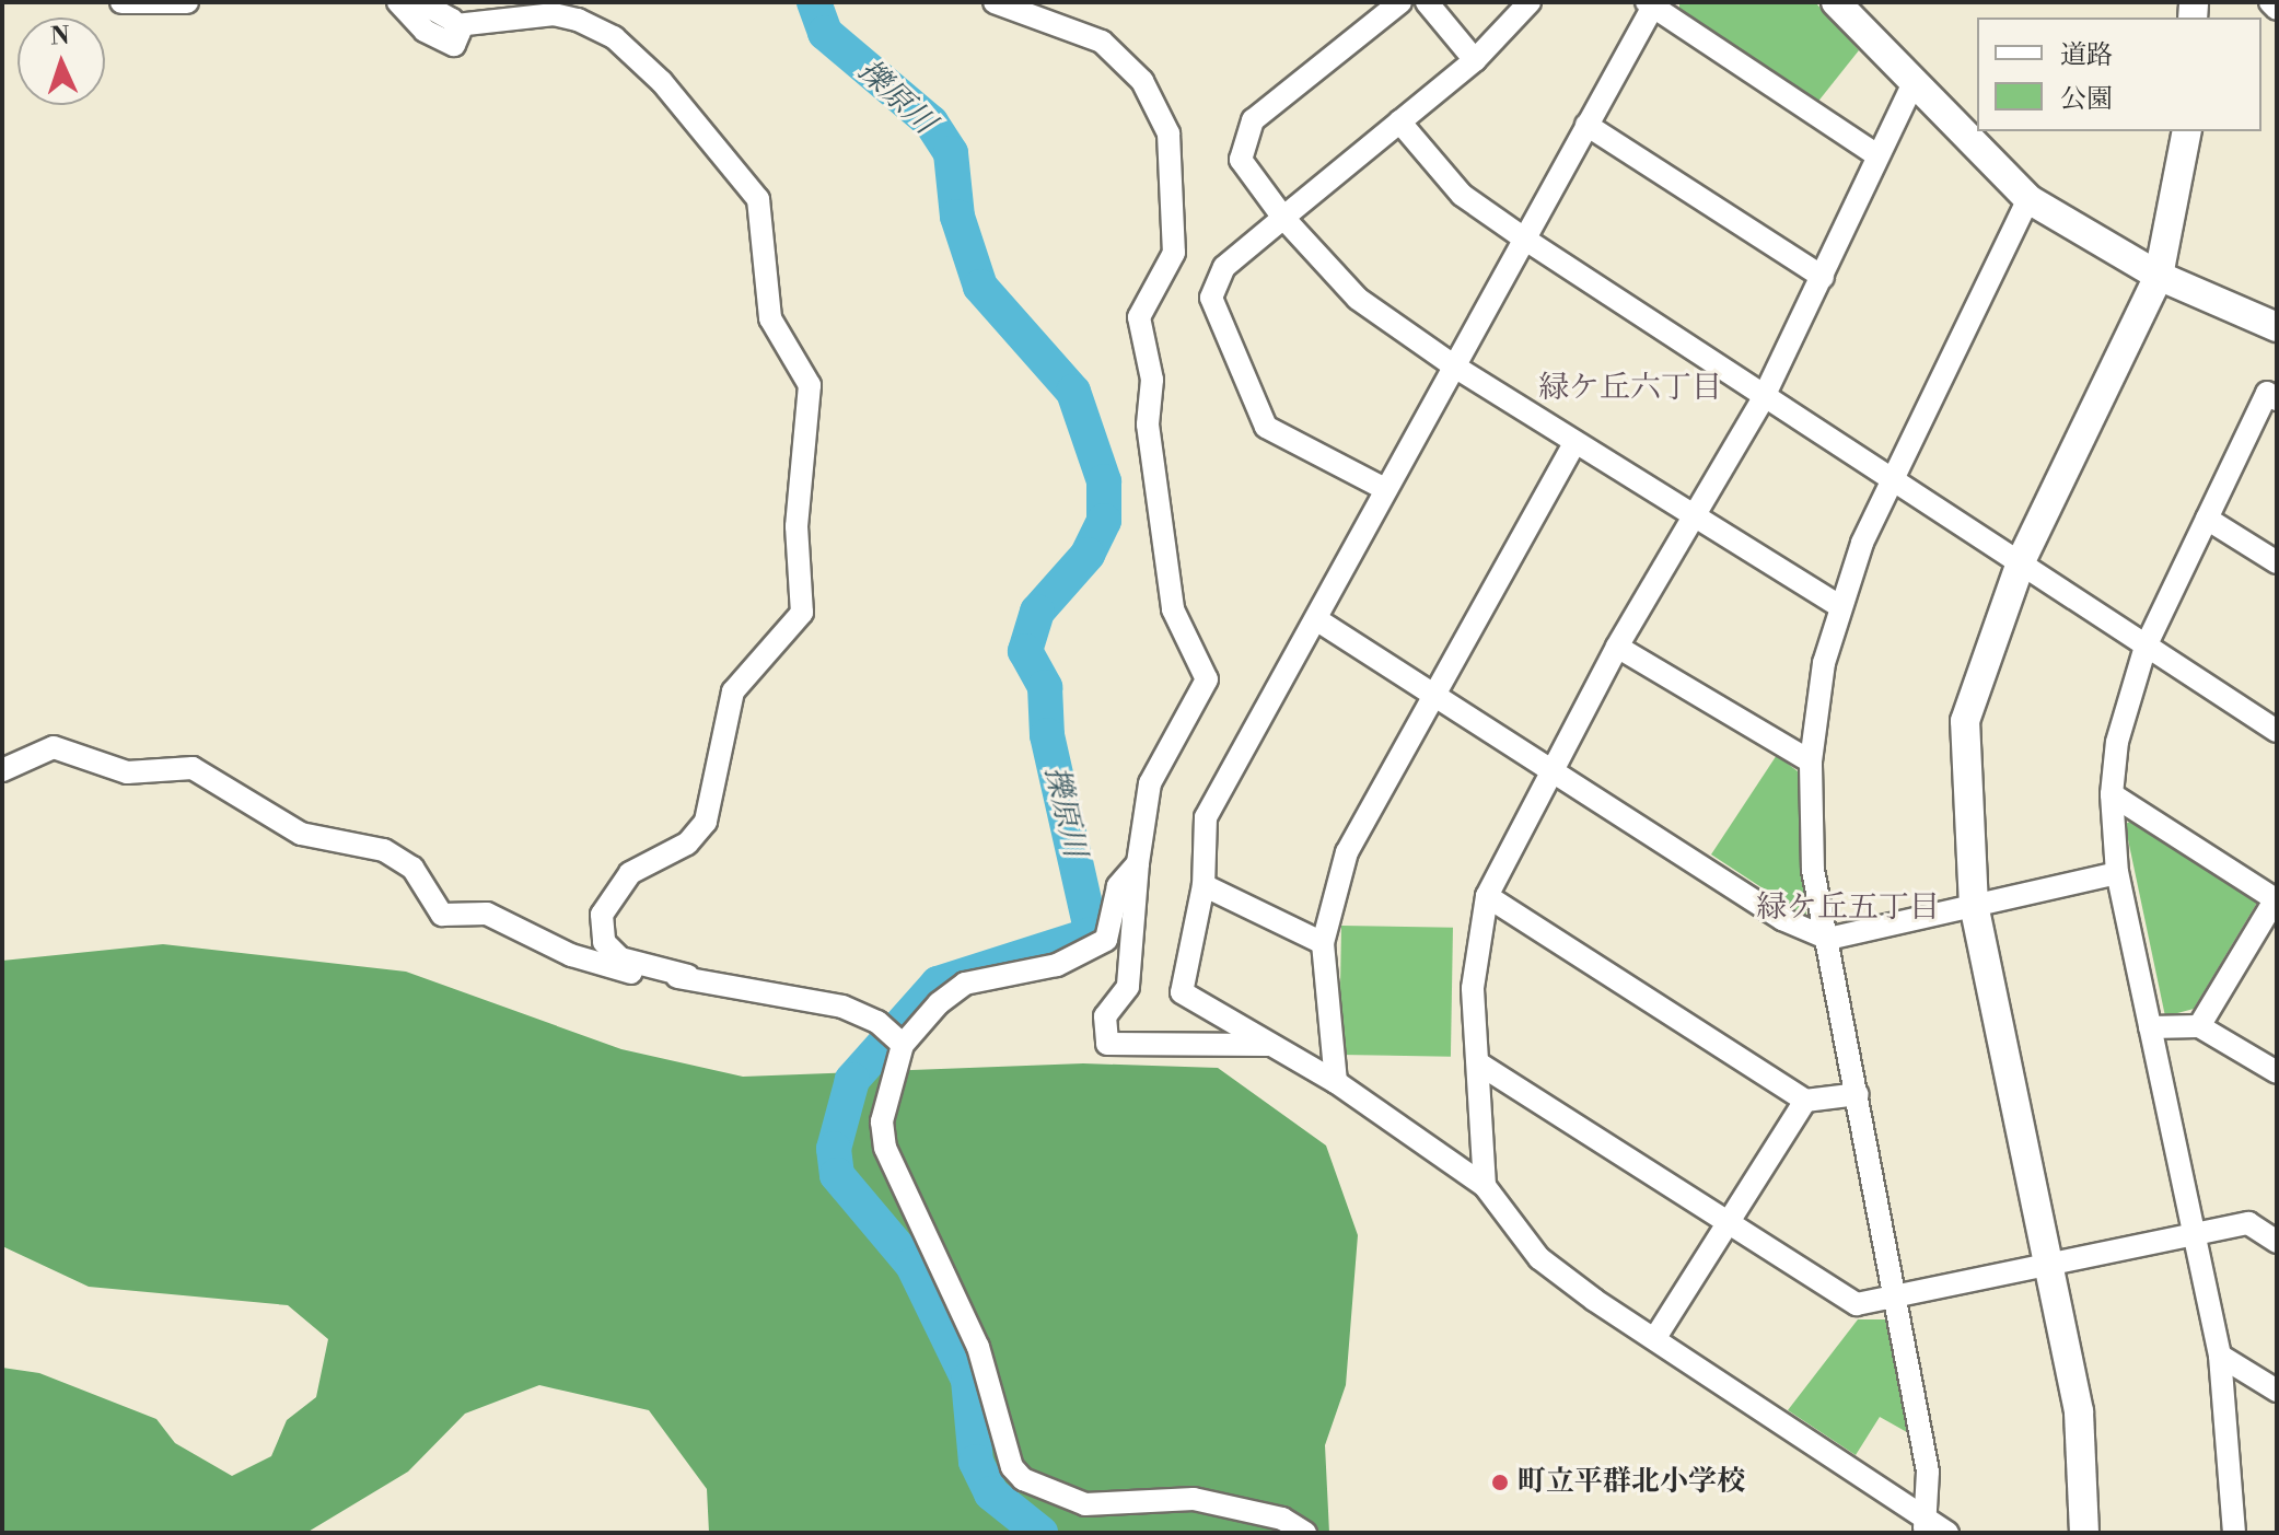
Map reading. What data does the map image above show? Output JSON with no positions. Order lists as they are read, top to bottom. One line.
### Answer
{"districts":["緑ケ丘六丁目","緑ケ丘五丁目"],"water":["擽原川"],"places":["町立平群北小学校"],"legend":["道路","公園"],"north":"top"}
